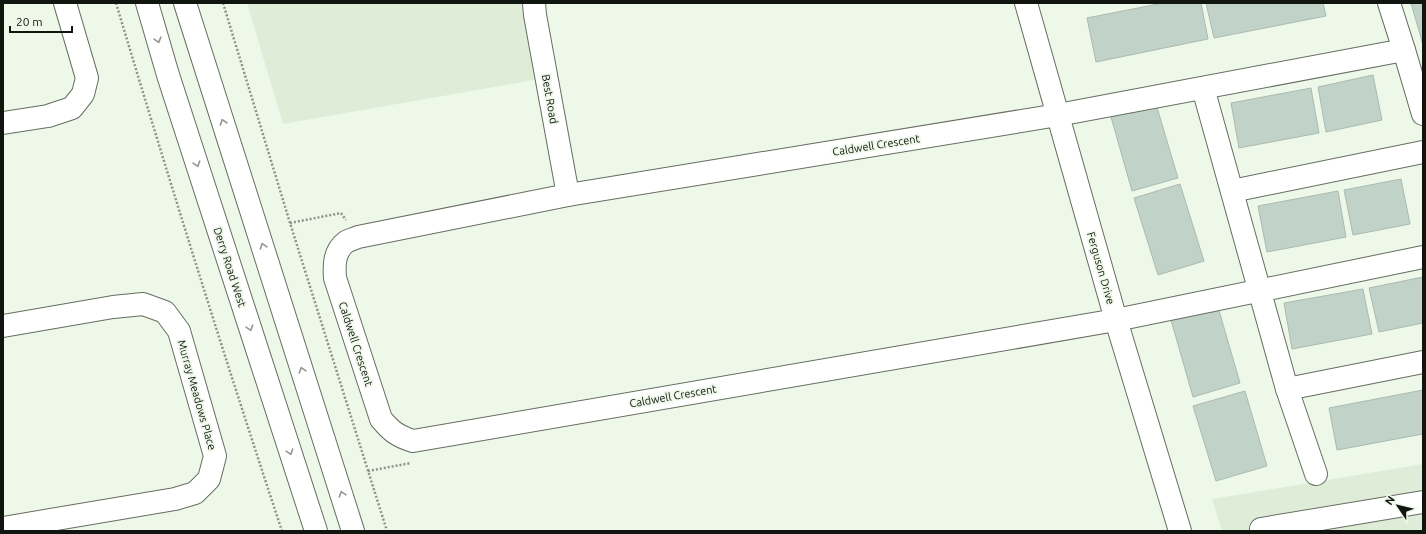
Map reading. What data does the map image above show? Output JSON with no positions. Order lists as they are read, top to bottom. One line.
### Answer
{"streets":{"street":["Best Road","Caldwell Crescent","Derry Road West","Ferguson Drive","Murray Meadows Place"]},"crossings":[["Best Road","Caldwell Crescent"],["Caldwell Crescent","Ferguson Drive"]],"scale_bar":"20 m","north":"top left"}
